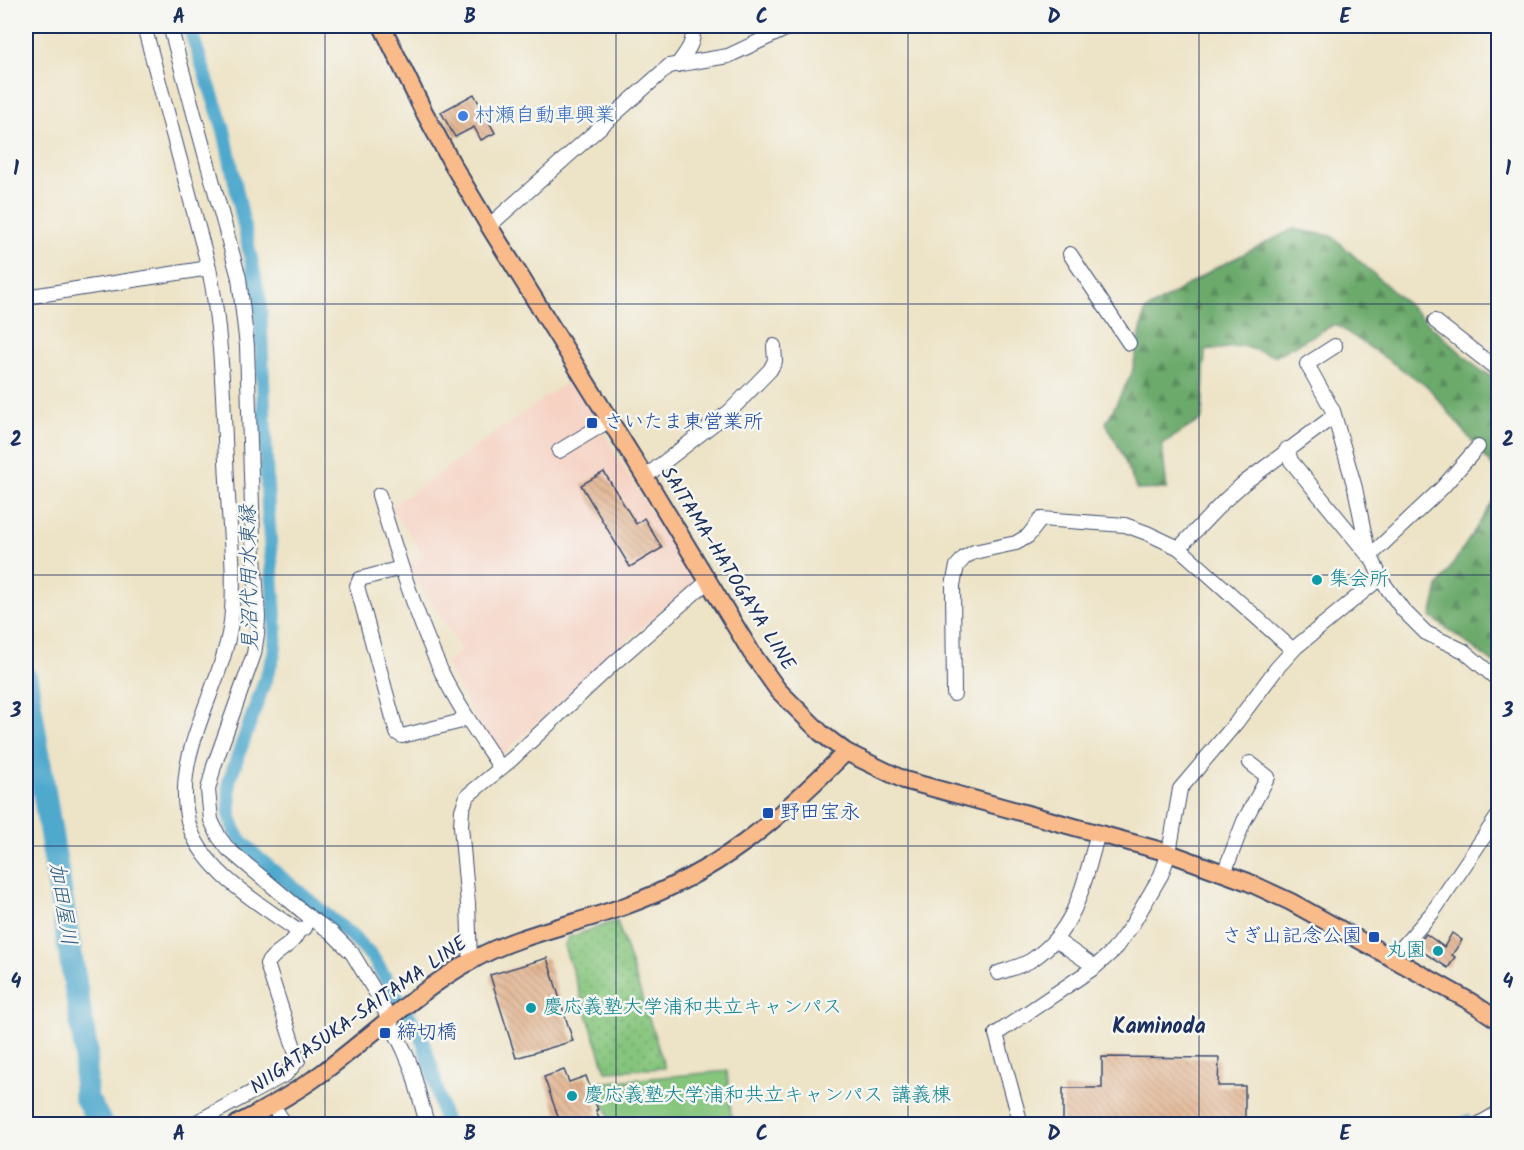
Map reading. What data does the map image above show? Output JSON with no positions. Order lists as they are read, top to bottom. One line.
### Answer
{"streets":{"main road":["SAITAMA-HATOGAYA LINE","NIIGATASUKA-SAITAMA LINE"]},"crossings":[["SAITAMA-HATOGAYA LINE","NIIGATASUKA-SAITAMA LINE"]],"districts":["Kaminoda"],"water":["見沼代用水東縁","加田屋川"],"places":{"other":["村瀬自動車興業","集会所","丸園","慶応義塾大学浦和共立キャンパス","慶応義塾大学浦和共立キャンパス 講義棟"],"transit":["さいたま東営業所","野田宝永","さぎ山記念公園","締切橋"]},"grid":{"columns":["A","B","C","D","E"],"rows":["1","2","3","4"]}}
